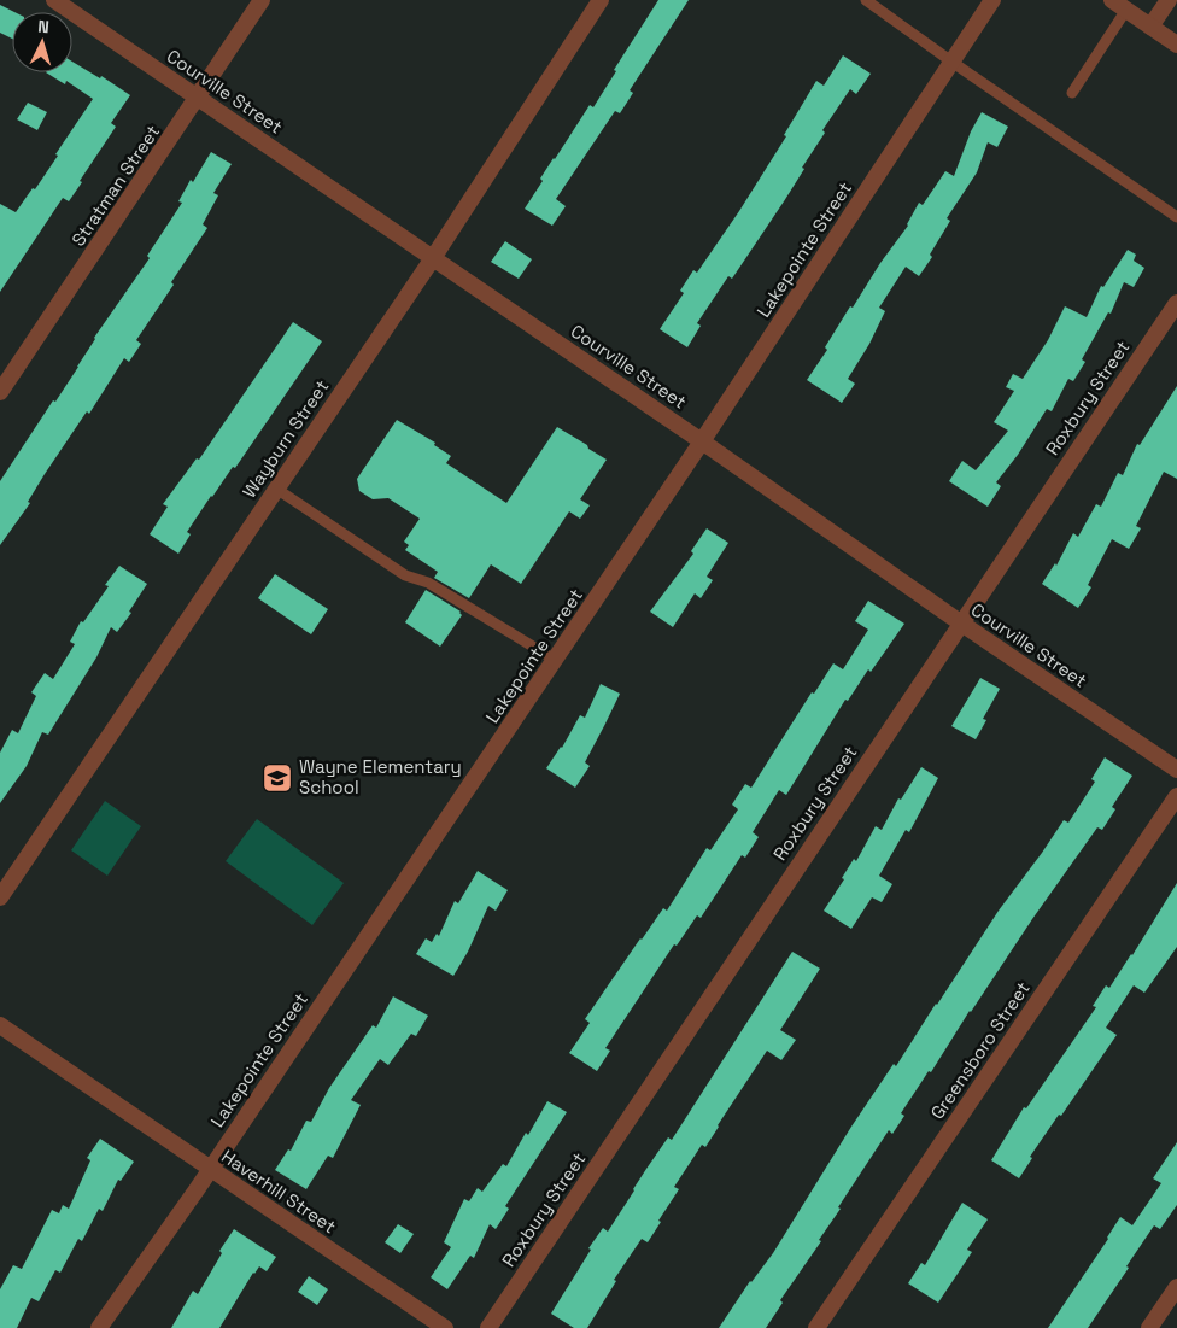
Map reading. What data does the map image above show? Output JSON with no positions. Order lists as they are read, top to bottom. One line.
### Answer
{"streets":{"street":["Courville Street","Stratman Street","Lakepointe Street","Roxbury Street","Wayburn Street","Greensboro Street","Haverhill Street"]},"crossings":[["Courville Street","Stratman Street"],["Courville Street","Lakepointe Street"],["Courville Street","Roxbury Street"],["Courville Street","Wayburn Street"],["Lakepointe Street","Haverhill Street"]],"places":{"school or university":["Wayne Elementary School"]},"north":"top"}
